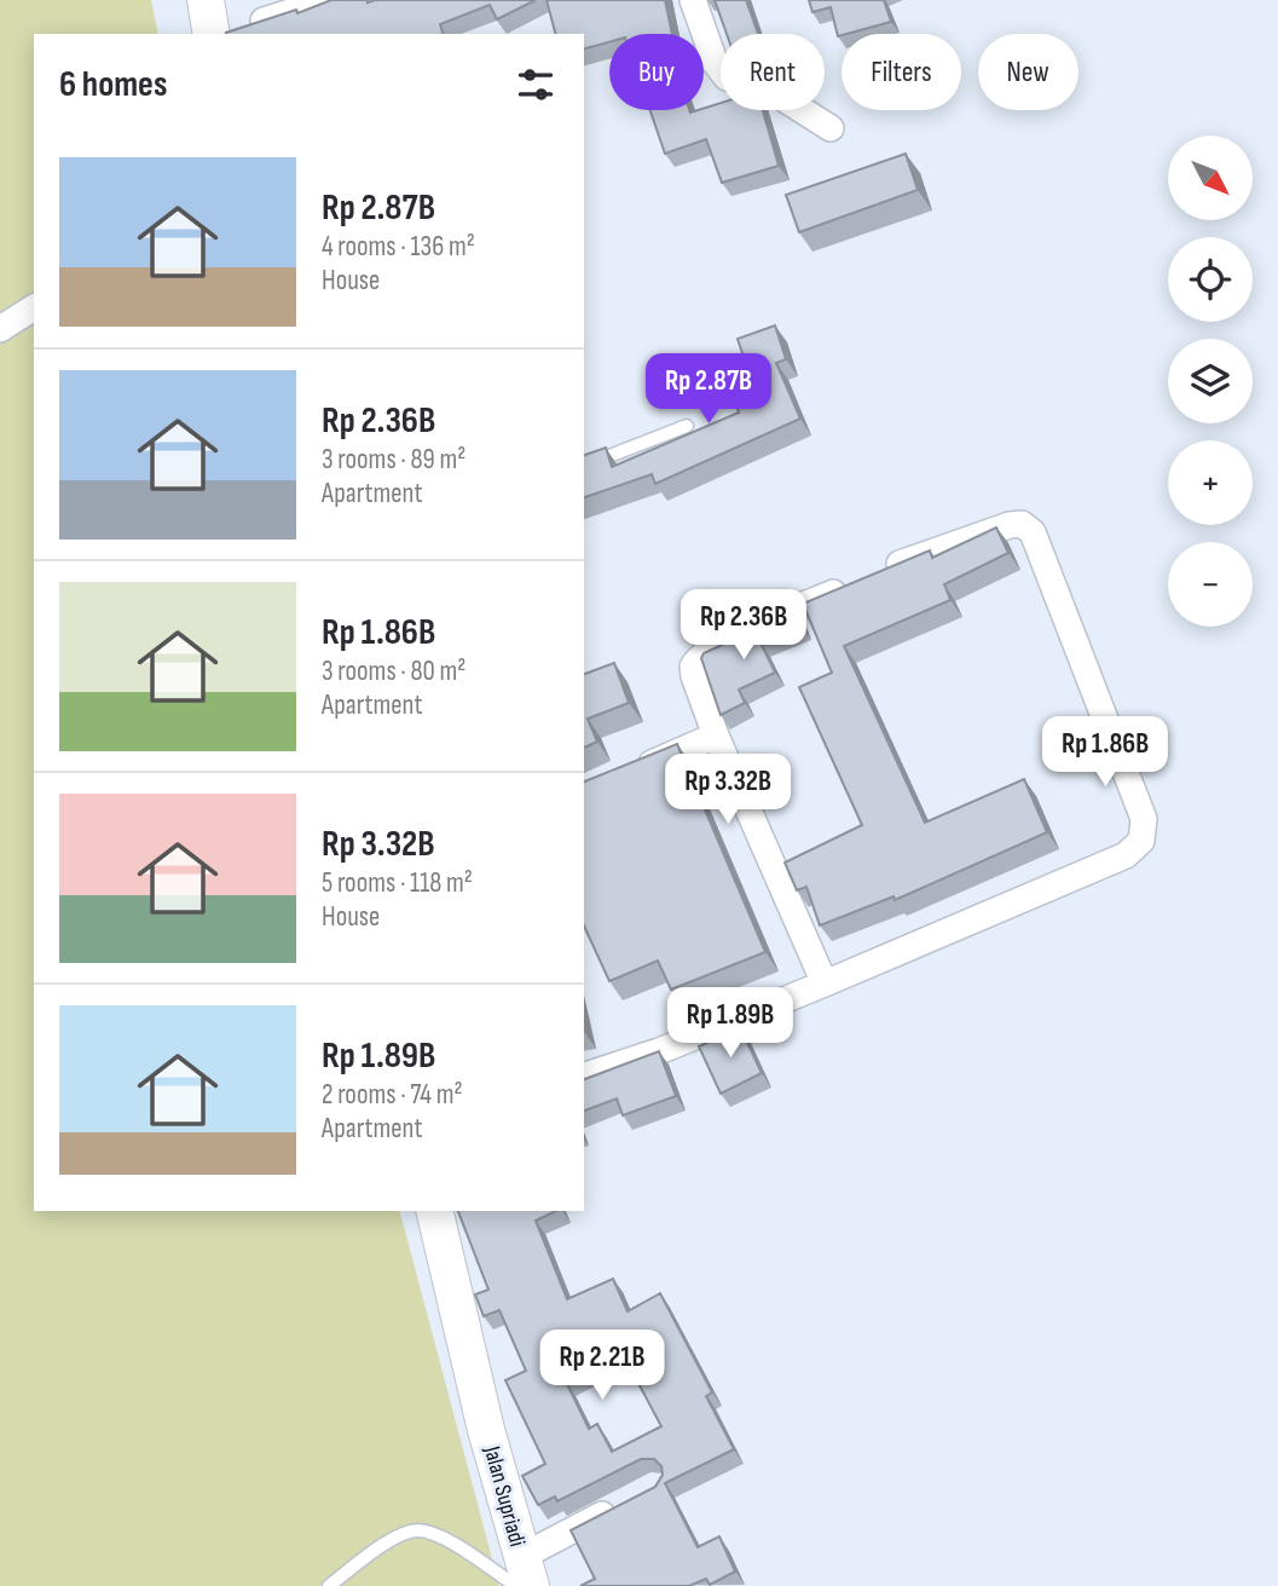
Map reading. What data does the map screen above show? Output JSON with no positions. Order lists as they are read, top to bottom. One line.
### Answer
{"streets":{"main road":["Jalan Supriadi"]},"north":"bottom right","page":{"chip":["Buy","Rent","Filters","New"],"heading":"6 homes","map_buttons":["+","−"],"list":[{"name":"Rp 2.87B","note":"4 rooms · 136 m² · House"},{"name":"Rp 2.36B","note":"3 rooms · 89 m² · Apartment"},{"name":"Rp 1.86B","note":"3 rooms · 80 m² · Apartment"},{"name":"Rp 3.32B","note":"5 rooms · 118 m² · House"},{"name":"Rp 1.89B","note":"2 rooms · 74 m² · Apartment"}],"price":["Rp 2.87B","Rp 2.36B","Rp 1.86B","Rp 3.32B","Rp 1.89B","Rp 2.21B"]}}
